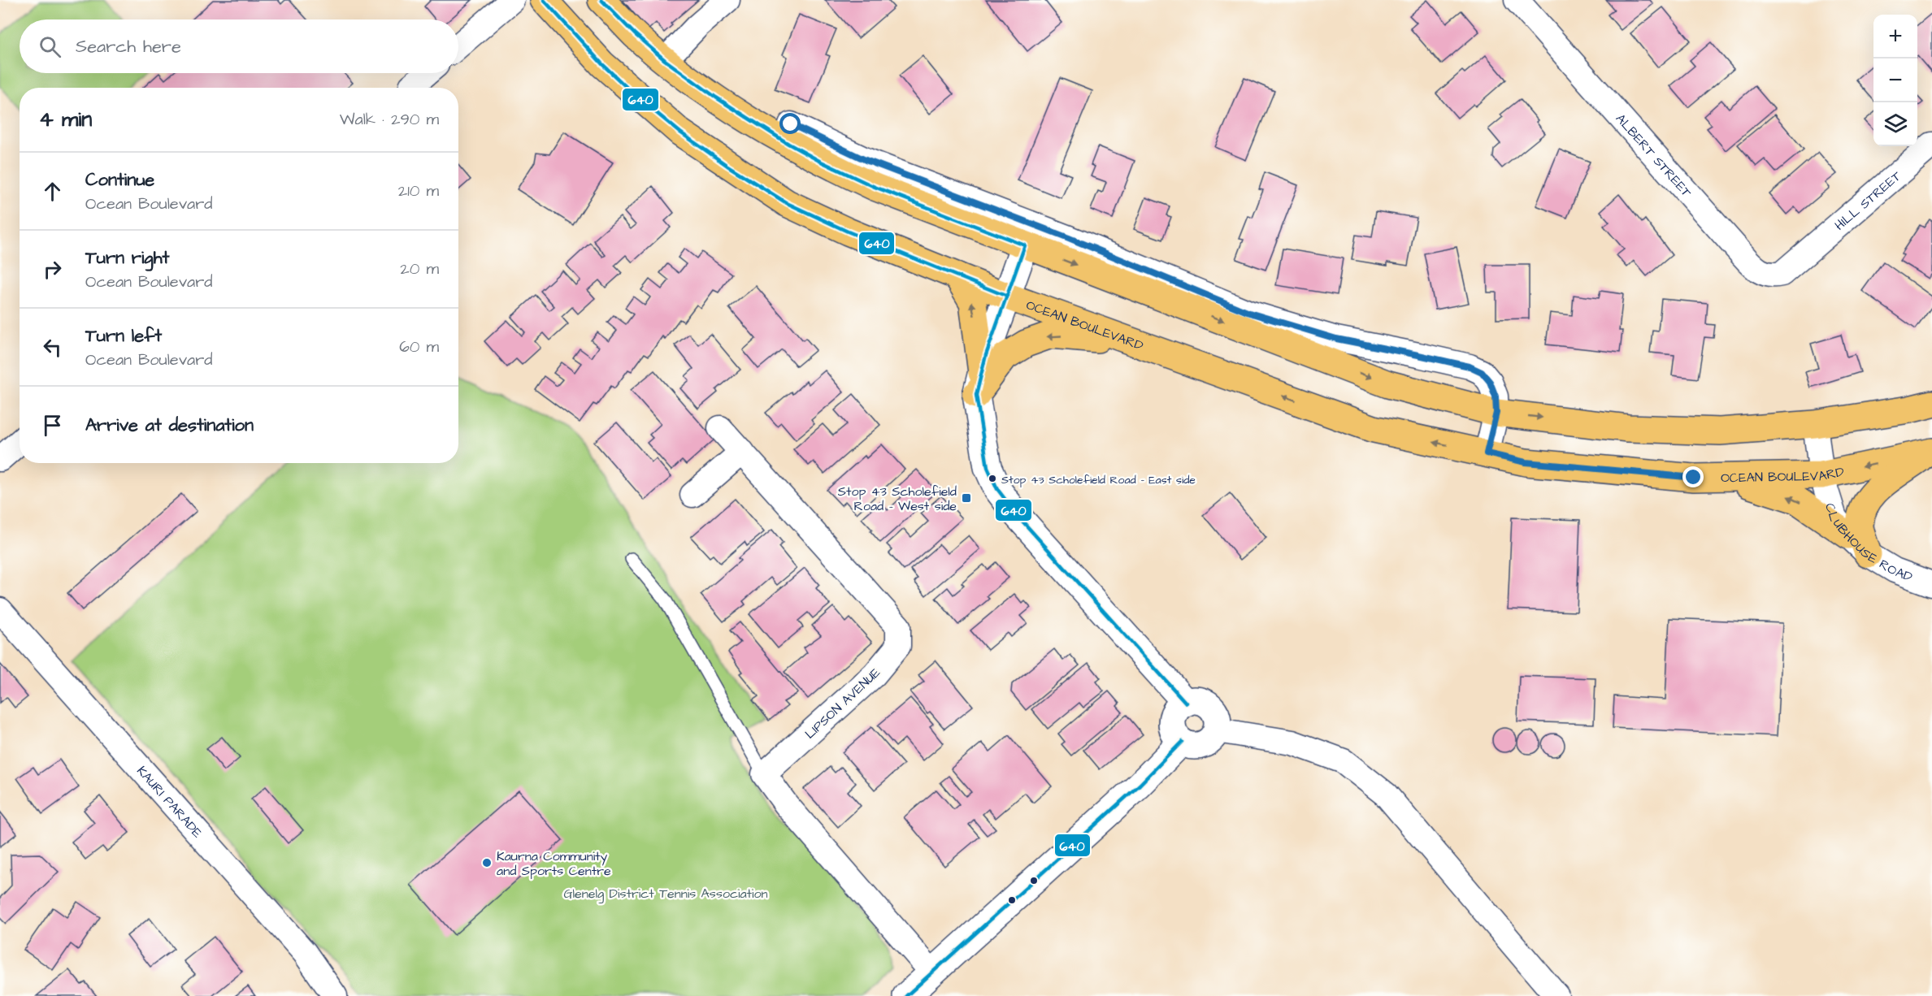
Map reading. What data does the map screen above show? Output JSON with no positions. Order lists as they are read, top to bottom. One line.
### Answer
{"streets":{"main road":["OCEAN BOULEVARD"],"street":["ALBERT STREET","HILL STREET","CLUBHOUSE ROAD","LIPSON AVENUE","KAURI PARADE"]},"crossings":[["ALBERT STREET","HILL STREET"],["OCEAN BOULEVARD","CLUBHOUSE ROAD"]],"parks":["Glenelg District Tennis Association"],"places":{"other":["Stop 43 Scholefield Road - East side","Kaurna Community and Sports Centre"],"transit":["Stop 43 Scholefield Road - West side"]},"lines":["transit line 640"],"page":{"map_buttons":["+","−"],"search":"Search here","heading":["4 min","Walk · 290 m"],"list":[["Continue","Ocean Boulevard","210 m"],["Turn right","Ocean Boulevard","20 m"],["Turn left","Ocean Boulevard","60 m"],"Arrive at destination"]}}
